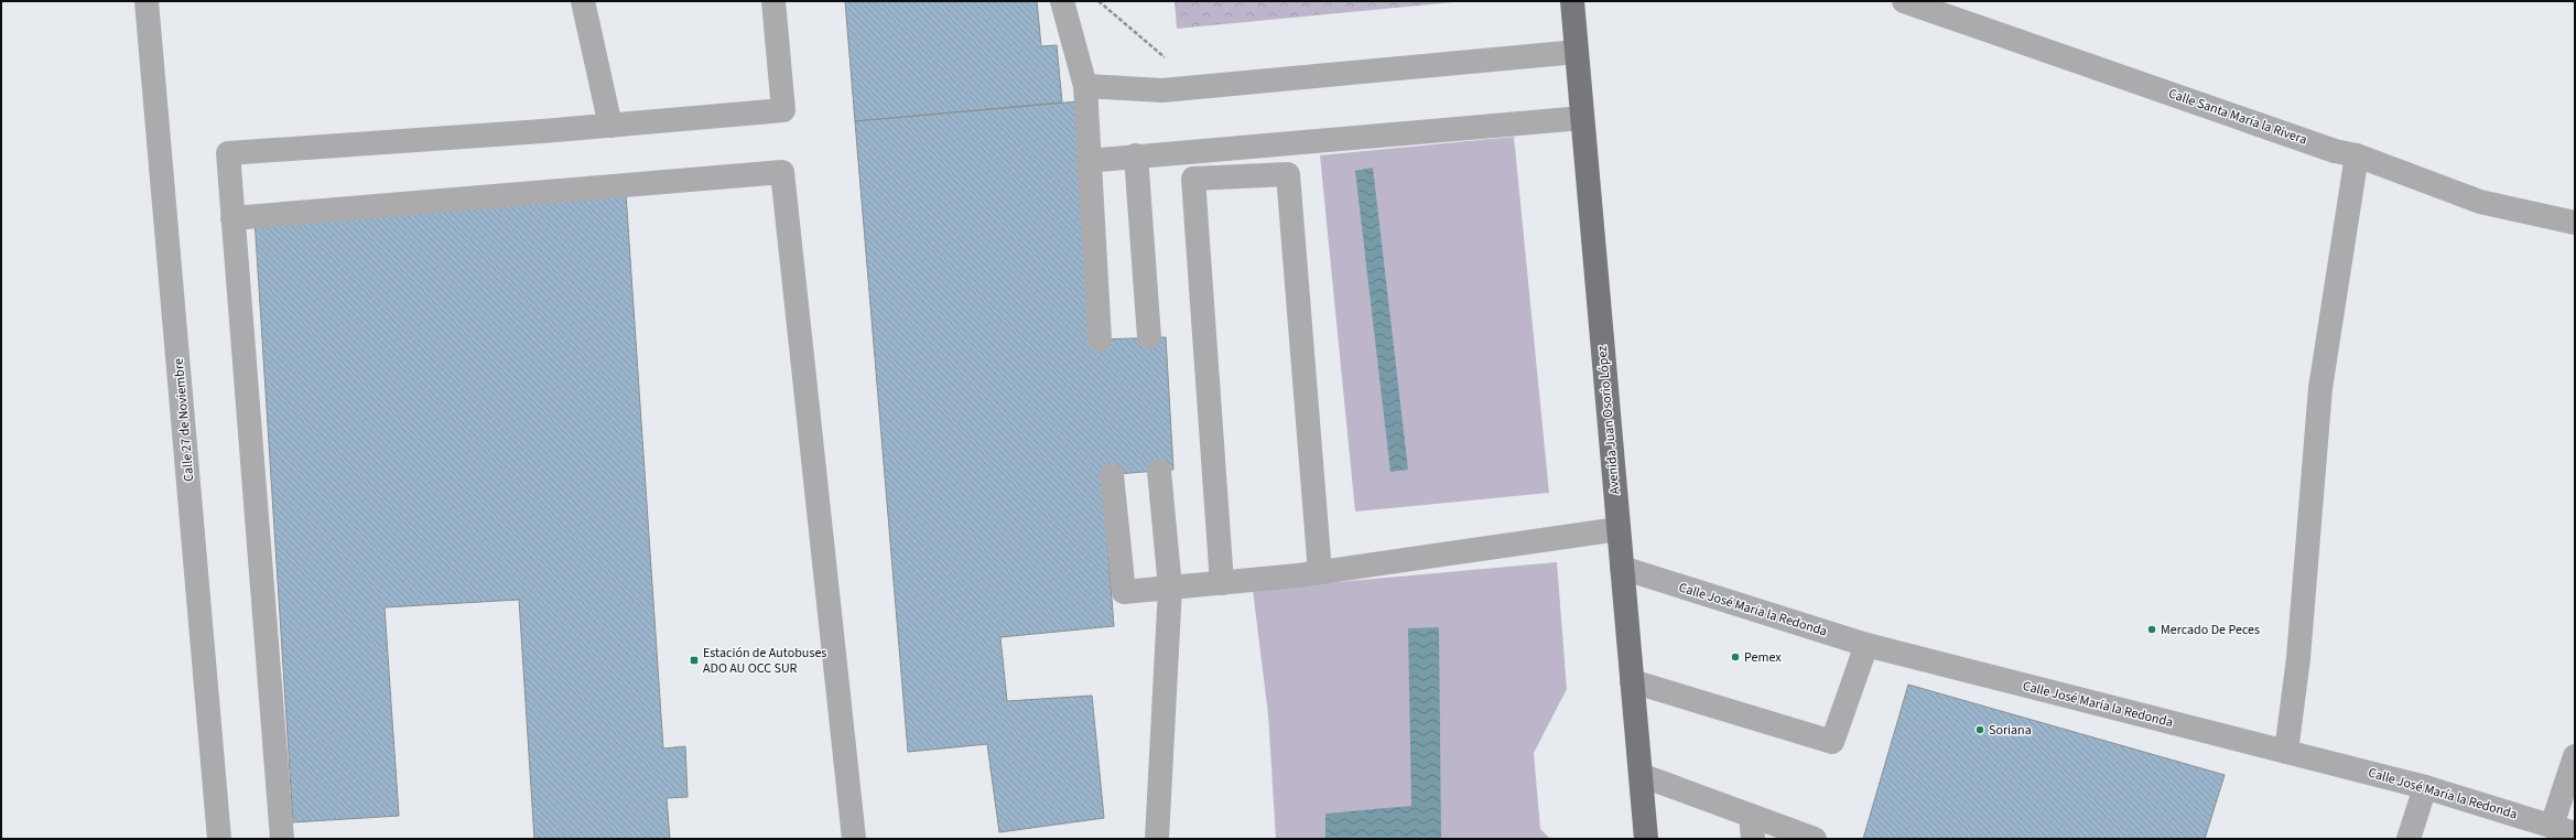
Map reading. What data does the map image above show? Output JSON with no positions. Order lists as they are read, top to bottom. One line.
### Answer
{"streets":{"main road":["Avenida Juan Osorio López"],"street":["Calle Santa María la Rivera","Calle 27 de Noviembre","Calle José María la Redonda"]},"crossings":[["Avenida Juan Osorio López","Calle José María la Redonda"]],"places":{"other":["Mercado De Peces","Pemex","Soriana"],"transit":["Estación de Autobuses ADO AU OCC SUR"]}}
